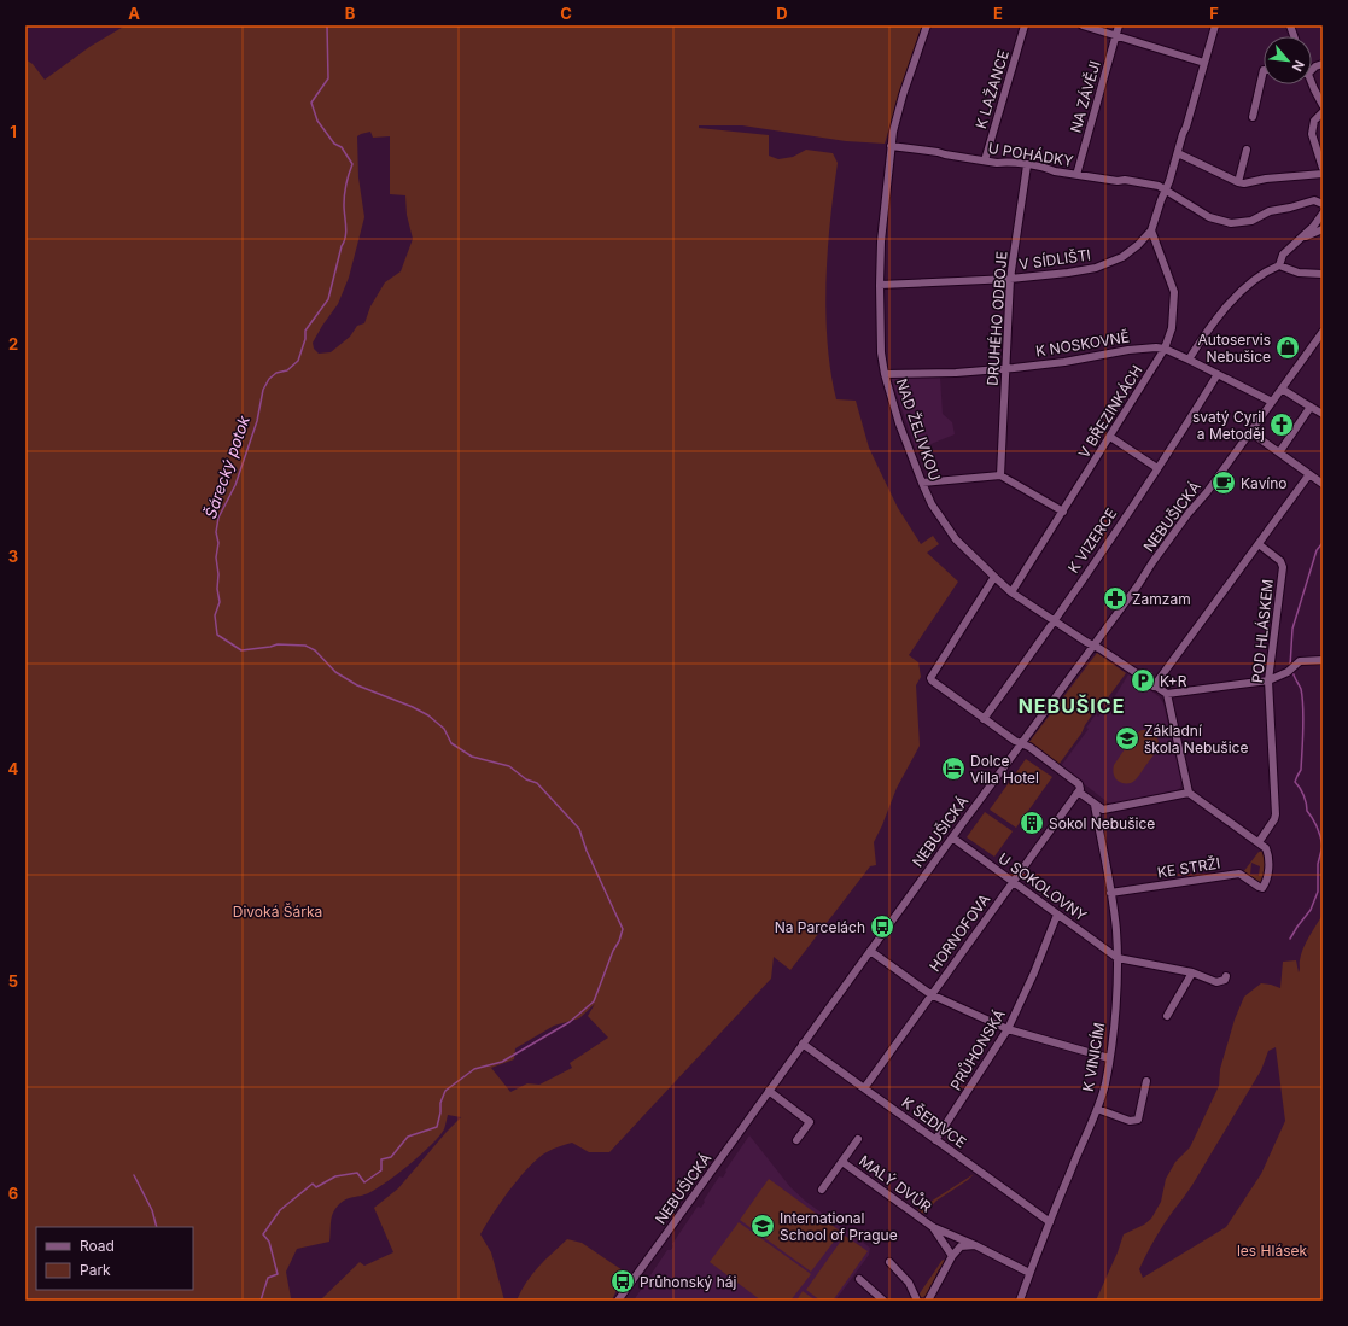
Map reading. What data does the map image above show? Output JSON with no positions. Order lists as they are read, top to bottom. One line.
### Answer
{"streets":{"street":["K LAŽANCE","NA ZÁVĚJI","U POHÁDKY","V SÍDLIŠTI","DRUHÉHO ODBOJE","K NOSKOVNĚ","V BŘEZINKÁCH","NAD ŽELIVKOU","NEBUŠICKÁ","K VIZERCE","POD HLÁSKEM","KE STRŽI","U SOKOLOVNY","HORNOFOVA","PRŮHONSKÁ","K VINICÍM","K ŠEDIVCE","MALÝ DVŮR"]},"crossings":[["K LAŽANCE","U POHÁDKY"],["NA ZÁVĚJI","U POHÁDKY"],["U POHÁDKY","V SÍDLIŠTI"],["U POHÁDKY","DRUHÉHO ODBOJE"],["U POHÁDKY","NAD ŽELIVKOU"],["V SÍDLIŠTI","DRUHÉHO ODBOJE"],["V SÍDLIŠTI","V BŘEZINKÁCH"],["V SÍDLIŠTI","NAD ŽELIVKOU"],["DRUHÉHO ODBOJE","K NOSKOVNĚ"],["K NOSKOVNĚ","V BŘEZINKÁCH"],["K NOSKOVNĚ","NAD ŽELIVKOU"],["K NOSKOVNĚ","NEBUŠICKÁ"],["K NOSKOVNĚ","K VIZERCE"],["V BŘEZINKÁCH","NAD ŽELIVKOU"],["NAD ŽELIVKOU","NEBUŠICKÁ"],["NAD ŽELIVKOU","K VIZERCE"],["NEBUŠICKÁ","U SOKOLOVNY"],["NEBUŠICKÁ","K ŠEDIVCE"],["POD HLÁSKEM","KE STRŽI"],["KE STRŽI","K VINICÍM"],["U SOKOLOVNY","HORNOFOVA"],["U SOKOLOVNY","PRŮHONSKÁ"],["U SOKOLOVNY","K VINICÍM"],["HORNOFOVA","K ŠEDIVCE"],["PRŮHONSKÁ","K ŠEDIVCE"],["K VINICÍM","K ŠEDIVCE"],["K VINICÍM","MALÝ DVŮR"]],"districts":["NEBUŠICE"],"water":["Šárecký potok"],"parks":["Divoká Šárka","les Hlásek"],"places":{"shop":["Autoservis Nebušice"],"church":["svatý Cyril a Metoděj"],"cafe":["Kavíno"],"pharmacy":["Zamzam"],"parking":["K+R"],"school or university":["Základní škola Nebušice","International School of Prague"],"hotel":["Dolce Villa Hotel"],"building":["Sokol Nebušice"],"bus stop":["Na Parcelách","Průhonský háj"]},"legend":["Road","Park"],"north":"bottom right","grid":{"columns":["A","B","C","D","E","F"],"rows":["1","2","3","4","5","6"]}}
